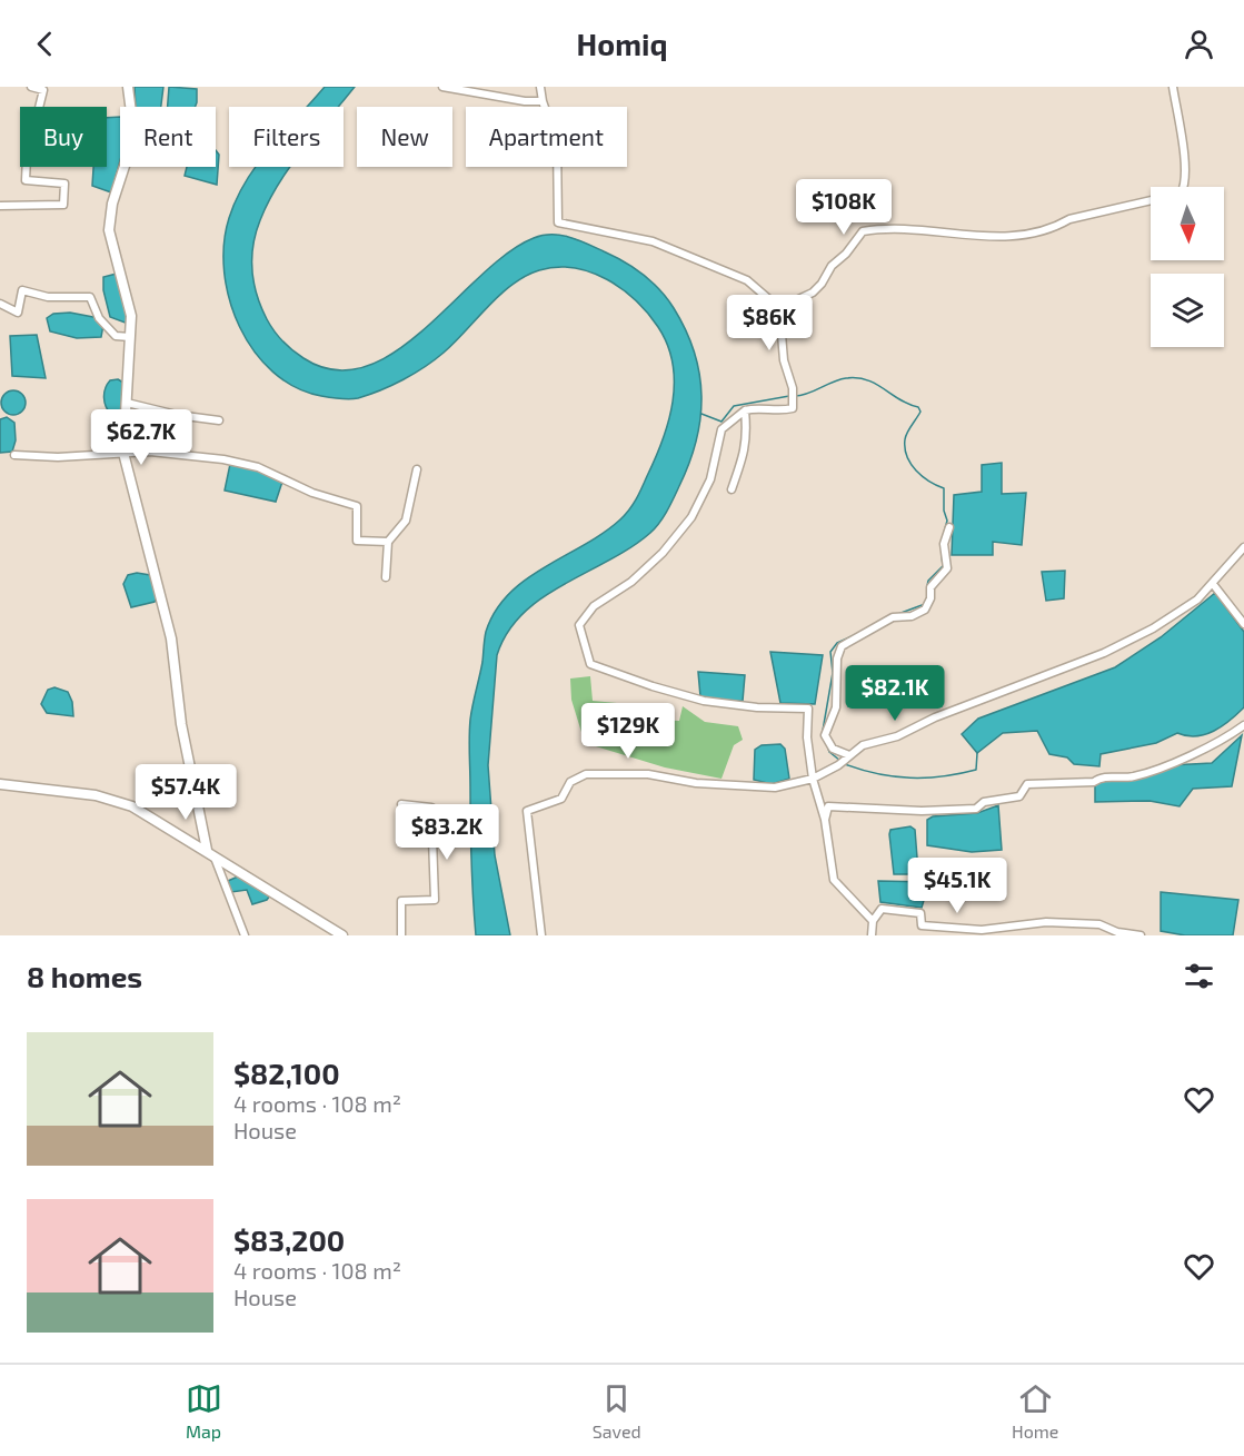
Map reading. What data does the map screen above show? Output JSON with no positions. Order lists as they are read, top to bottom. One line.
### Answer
{"north":"bottom","page":{"header":"Homiq","chip":["Buy","Rent","Filters","New","Apartment"],"price":["$108K","$86K","$62.7K","$82.1K","$129K","$57.4K","$83.2K","$45.1K"],"heading":"8 homes","list":[{"name":"$82,100","note":"4 rooms · 108 m² · House"},{"name":"$83,200","note":"4 rooms · 108 m² · House"}],"tabs":["Map","Saved","Home"]}}
